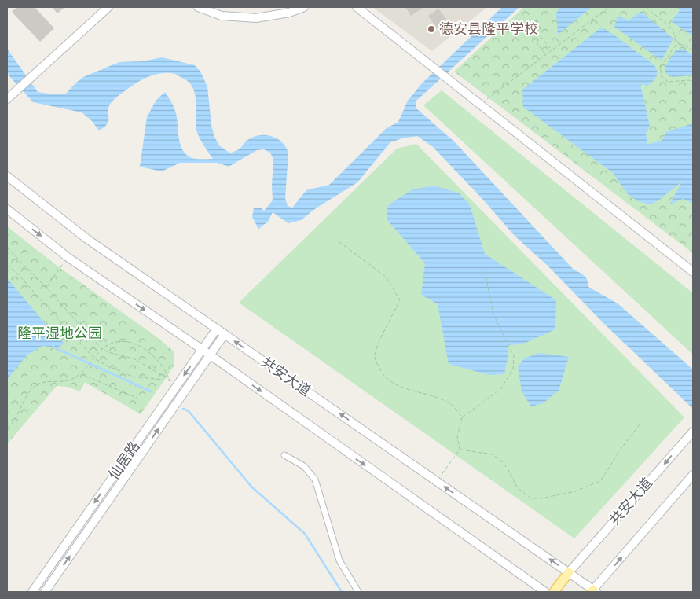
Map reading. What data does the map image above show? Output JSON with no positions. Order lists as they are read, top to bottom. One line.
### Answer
{"streets":{"main road":["共安大道","仙居路"]},"crossings":[["共安大道","仙居路"]],"parks":["隆平湿地公园"],"places":["德安县隆平学校"]}
